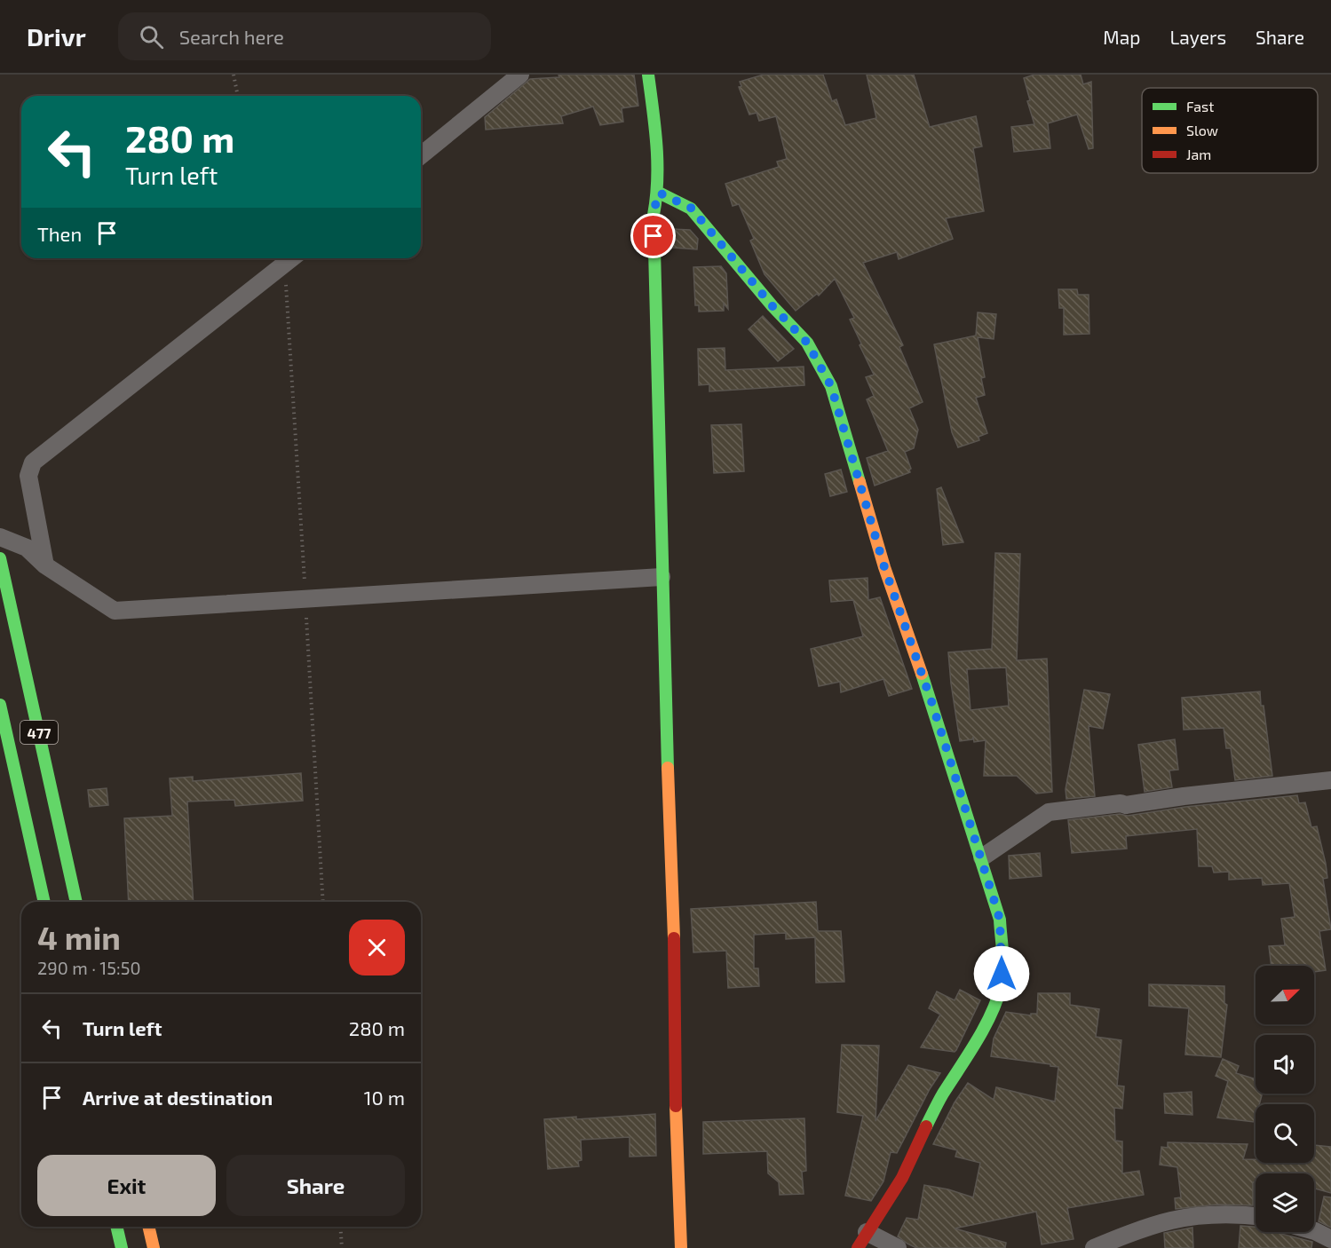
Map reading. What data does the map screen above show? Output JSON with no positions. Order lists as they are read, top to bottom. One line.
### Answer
{"streets":{"main road":["477"]},"legend":["Fast","Slow","Jam"],"north":"top right","page":{"header":"Drivr","search":"Search here","nav":["Map","Layers","Share"],"turn":["280 m","Turn left"],"then":"Then","heading":["4 min","290 m · 15:50"],"list":[{"name":"Turn left","value":"280 m"},{"name":"Arrive at destination","value":"10 m"}],"buttons":["Exit","Share"]}}
